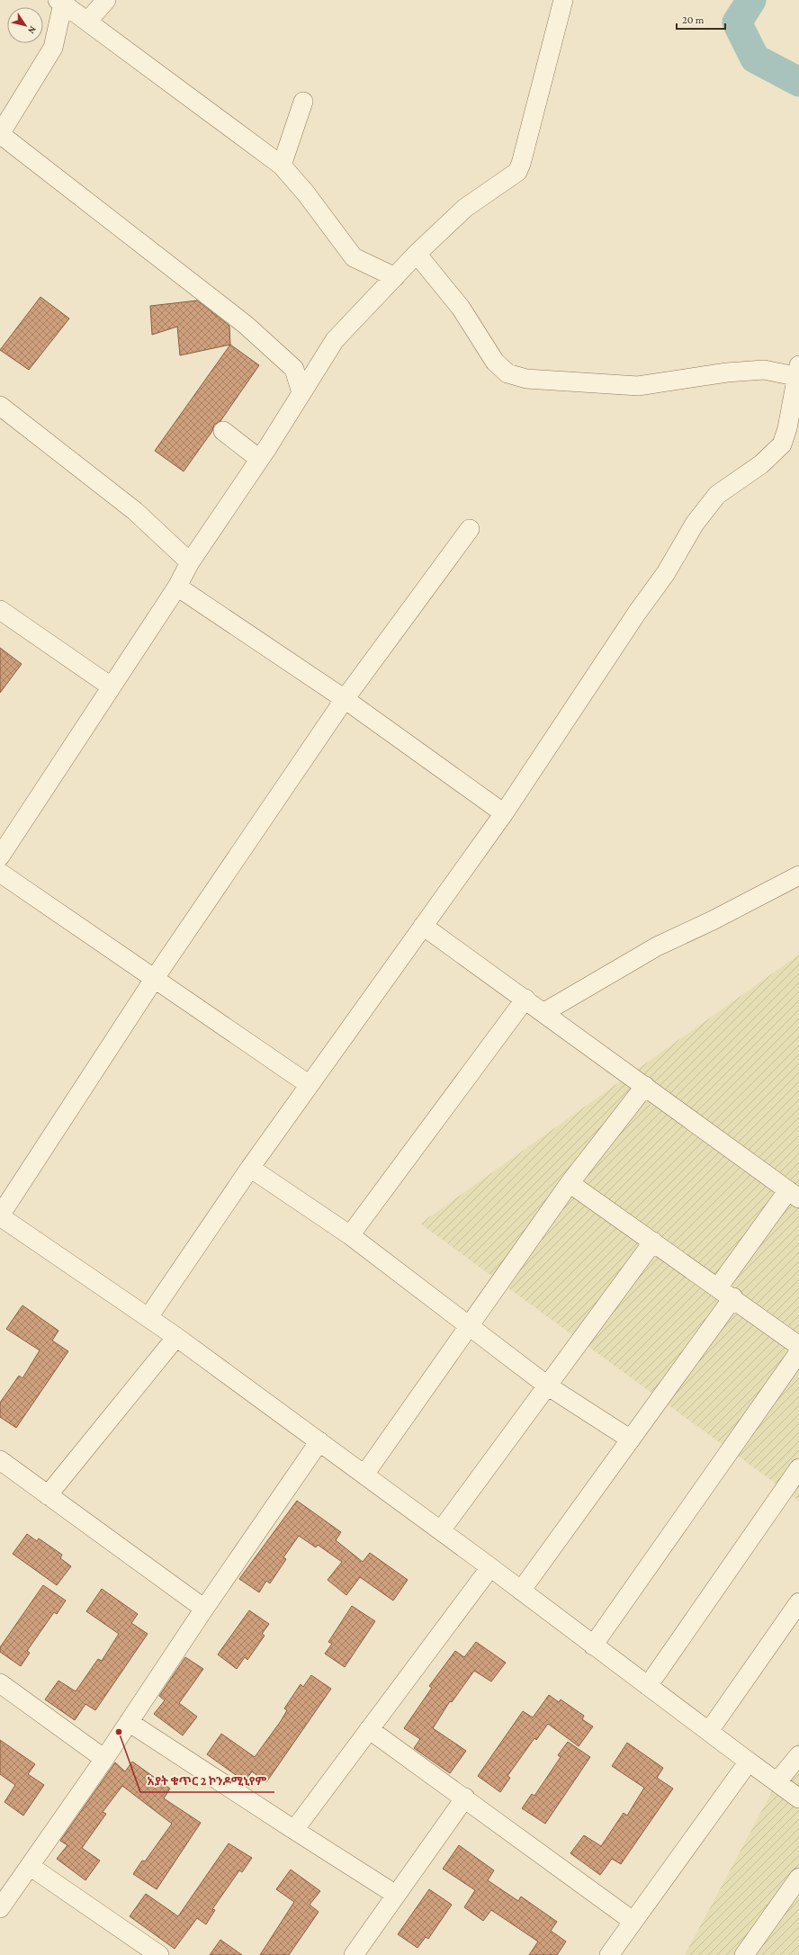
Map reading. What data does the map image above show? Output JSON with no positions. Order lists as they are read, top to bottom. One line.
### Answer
{"places":["አያት ቁጥር 2 ኮንዶሚኒየም"],"scale_bar":"20 m","north":"bottom right"}
